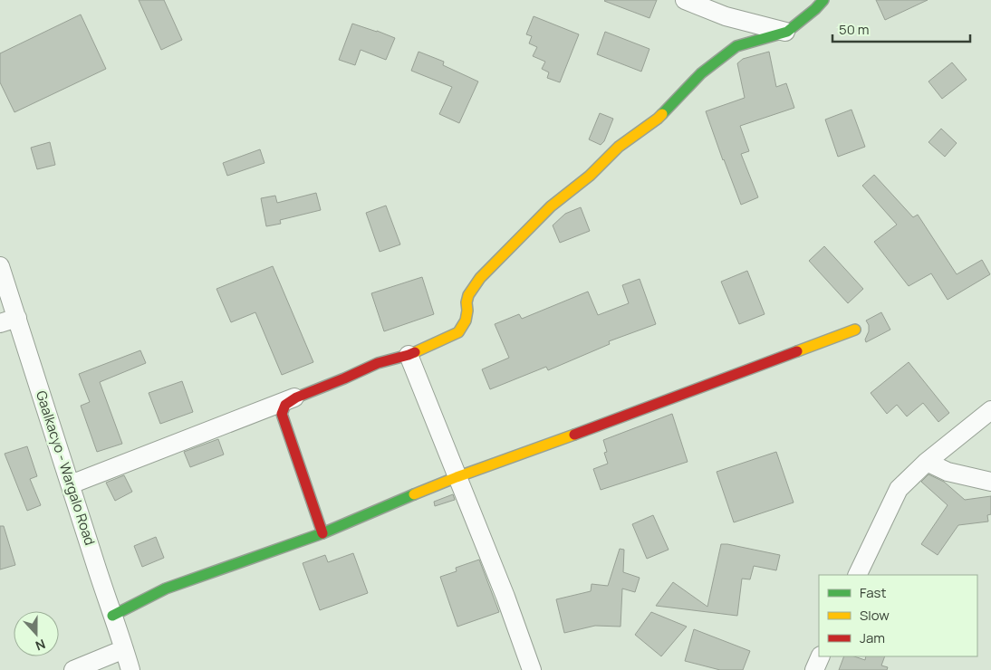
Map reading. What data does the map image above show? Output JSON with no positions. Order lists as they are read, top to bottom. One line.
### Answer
{"streets":{"street":["Gaalkacyo - Wargalo Road"]},"legend":["Fast","Slow","Jam"],"scale_bar":"50 m","north":"bottom"}
